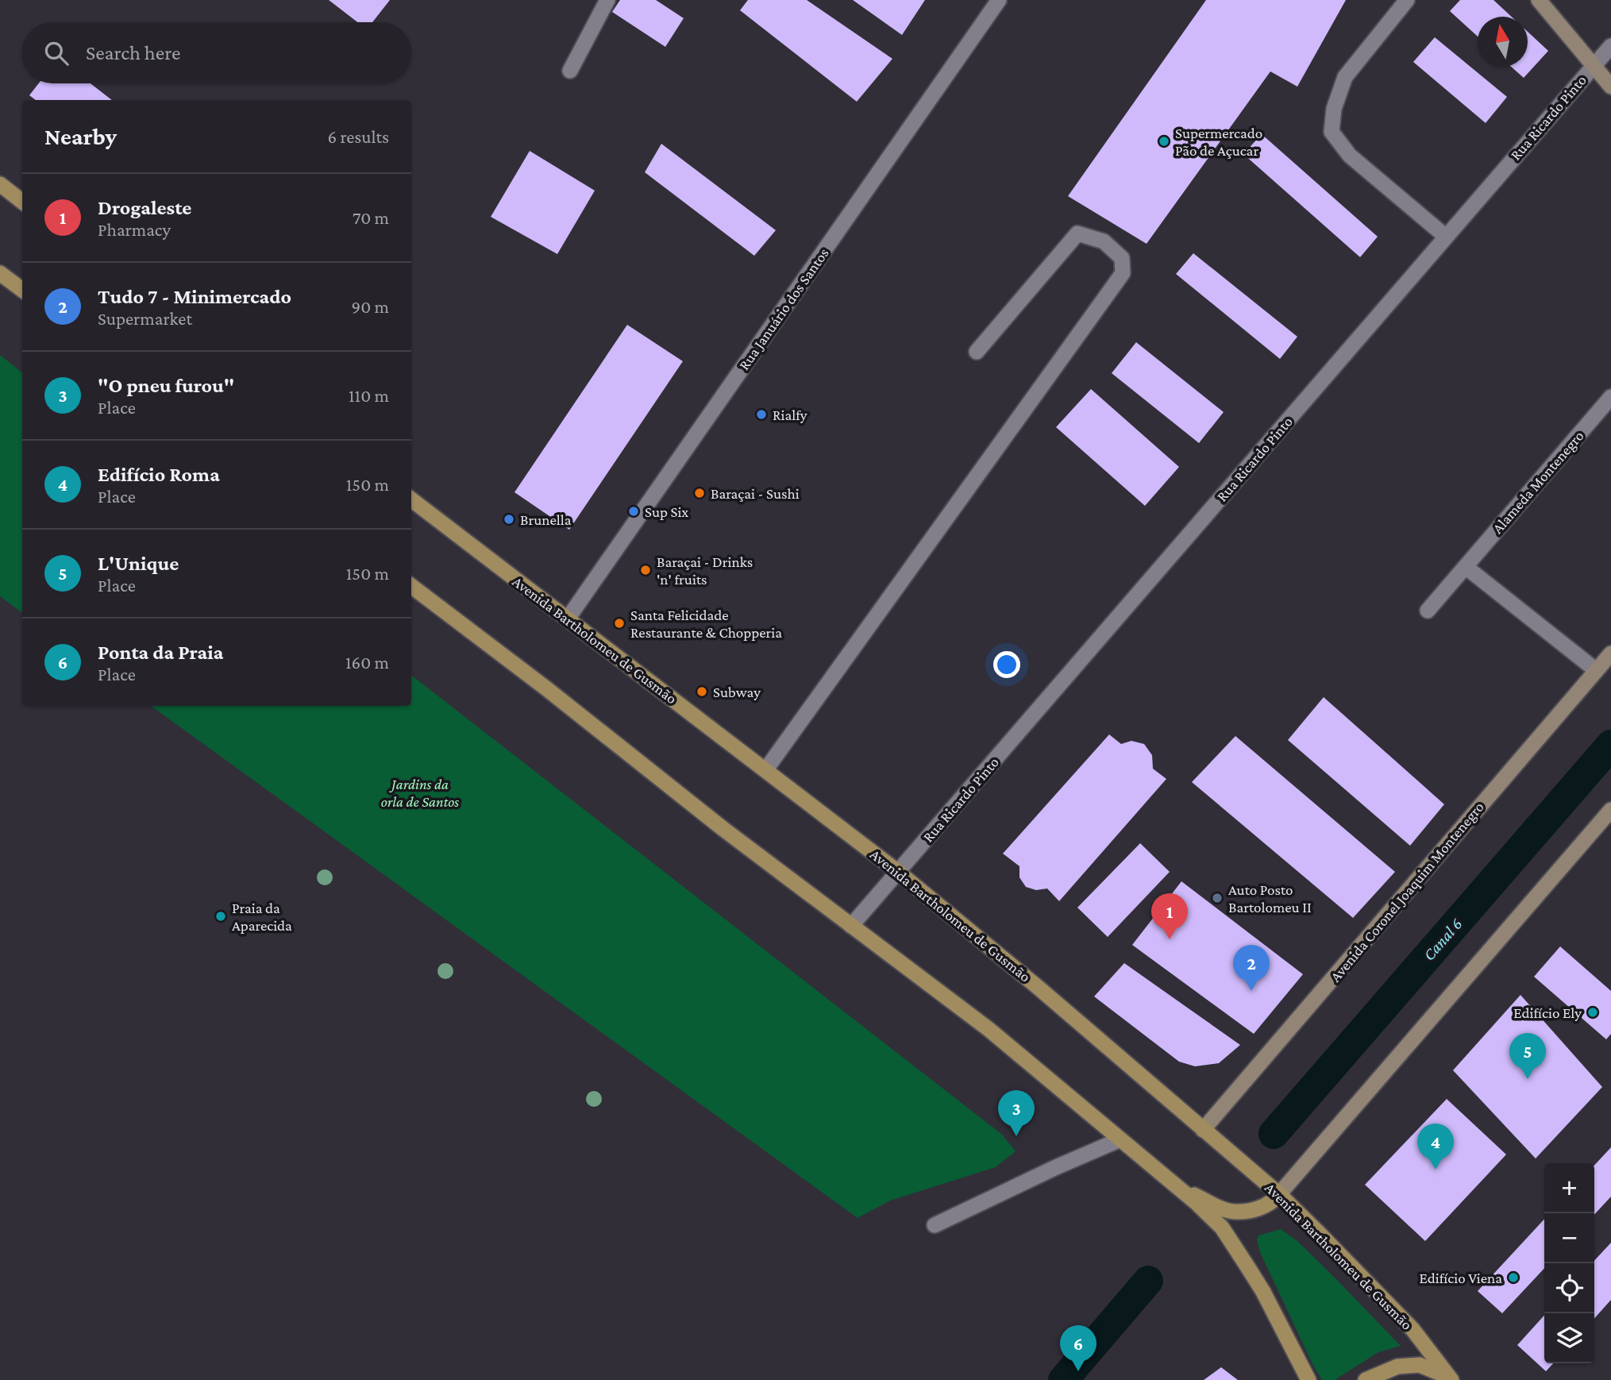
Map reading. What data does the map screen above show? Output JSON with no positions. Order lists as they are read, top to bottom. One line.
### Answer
{"streets":{"main road":["Avenida Bartholomeu de Gusmão","Avenida Coronel Joaquim Montenegro"],"street":["Rua Ricardo Pinto","Rua Januário dos Santos","Alameda Montenegro"]},"crossings":[["Rua Ricardo Pinto","Avenida Bartholomeu de Gusmão"],["Rua Januário dos Santos","Avenida Bartholomeu de Gusmão"],["Avenida Bartholomeu de Gusmão","Avenida Coronel Joaquim Montenegro"]],"water":["Canal 6"],"parks":["Jardins da orla de Santos"],"places":["Supermercado Pão de Açucar","Rialfy","Baraçai - Sushi","Sup Six","Brunella","Baraçai - Drinks 'n' fruits","Santa Felicidade Restaurante & Chopperia","Subway","Auto Posto Bartolomeu II","Praia da Aparecida","Edifício Ely","Edifício Viena"],"north":"top","page":{"search":"Search here","heading":["Nearby","6 results"],"list":[{"mark":"1","name":"Drogaleste","note":"Pharmacy","value":"70 m"},{"mark":"2","name":"Tudo 7 - Minimercado","note":"Supermarket","value":"90 m"},{"mark":"3","name":"\"O pneu furou\"","note":"Place","value":"110 m"},{"mark":"4","name":"Edifício Roma","note":"Place","value":"150 m"},{"mark":"5","name":"L'Unique","note":"Place","value":"150 m"},{"mark":"6","name":"Ponta da Praia","note":"Place","value":"160 m"}],"pins":["1","2","5","3","4","6"],"map_buttons":["+","−"]}}
